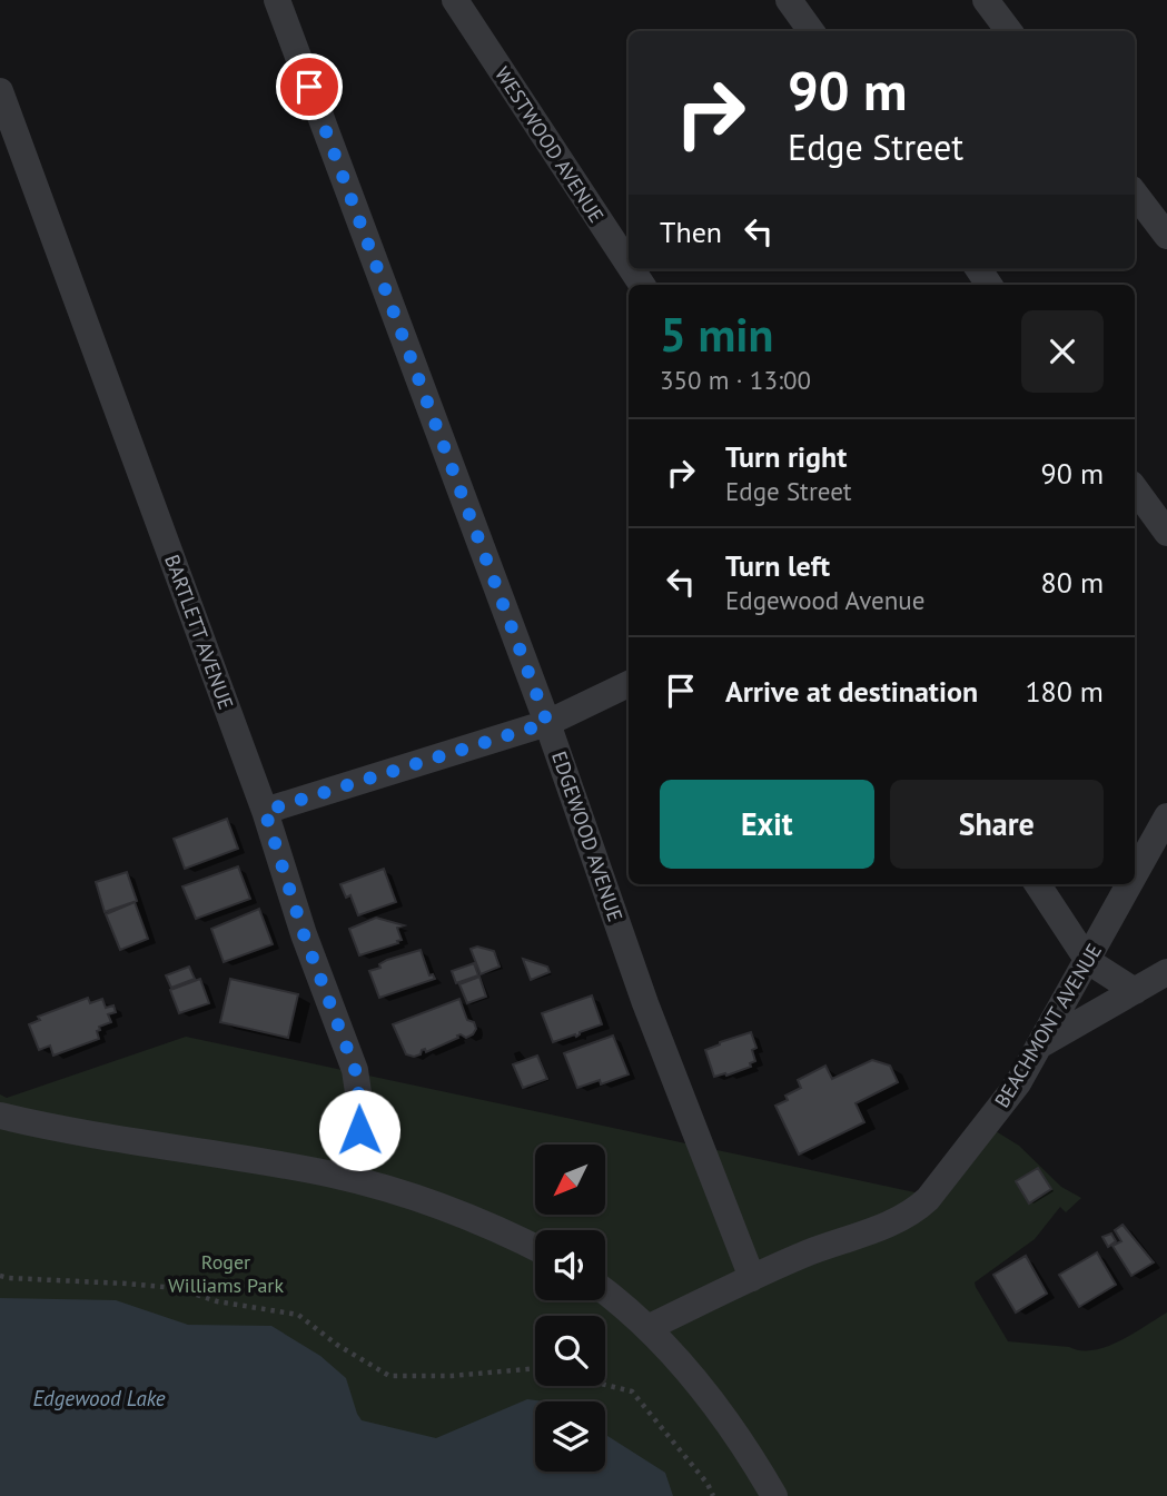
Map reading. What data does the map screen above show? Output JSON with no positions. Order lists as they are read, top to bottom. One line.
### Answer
{"streets":{"street":["WESTWOOD AVENUE","BARTLETT AVENUE","EDGEWOOD AVENUE","BEACHMONT AVENUE"]},"crossings":[["EDGEWOOD AVENUE","BEACHMONT AVENUE"]],"water":["Edgewood Lake"],"parks":["Roger Williams Park"],"north":"bottom left","page":{"turn":["90 m","Edge Street"],"then":"Then","heading":["5 min","350 m · 13:00"],"list":[{"name":"Turn right","note":"Edge Street","value":"90 m"},{"name":"Turn left","note":"Edgewood Avenue","value":"80 m"},{"name":"Arrive at destination","value":"180 m"}],"buttons":["Exit","Share"]}}
